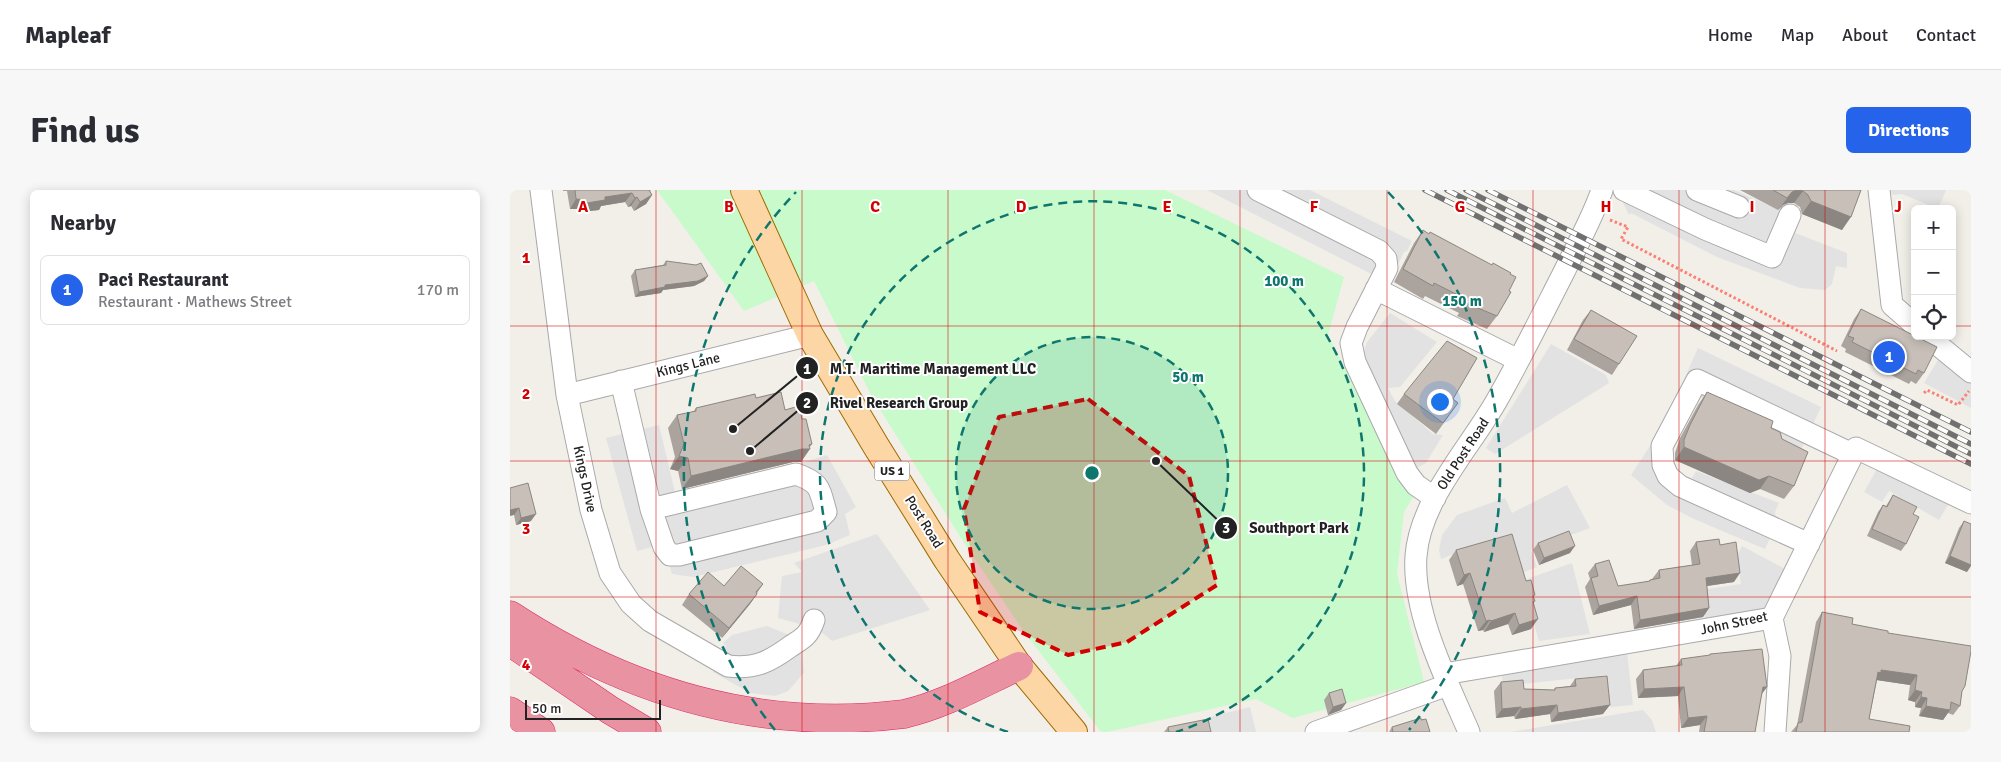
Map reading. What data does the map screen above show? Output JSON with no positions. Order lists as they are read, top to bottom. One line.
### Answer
{"streets":{"main road":["US 1","Post Road"],"street":["Kings Lane","Old Post Road","Kings Drive","John Street"]},"crossings":[["Kings Lane","Kings Drive"],["Kings Lane","Post Road"],["Old Post Road","John Street"]],"places":["M.T. Maritime Management LLC","Rivel Research Group","Southport Park"],"scale_bar":"50 m","page":{"header":"Mapleaf","nav":["Home","Map","About","Contact"],"buttons":"Directions","title":"Find us","heading":"Nearby","map_buttons":["+","−"],"list":[{"mark":"1","name":"Paci Restaurant","note":"Restaurant · Mathews Street","value":"170 m"}],"pins":"1","scale":"50 m"},"grid":{"columns":["A","B","C","D","E","F","G","H","I","J"],"rows":["1","2","3","4"]},"rings":["100 m","150 m","50 m"]}
